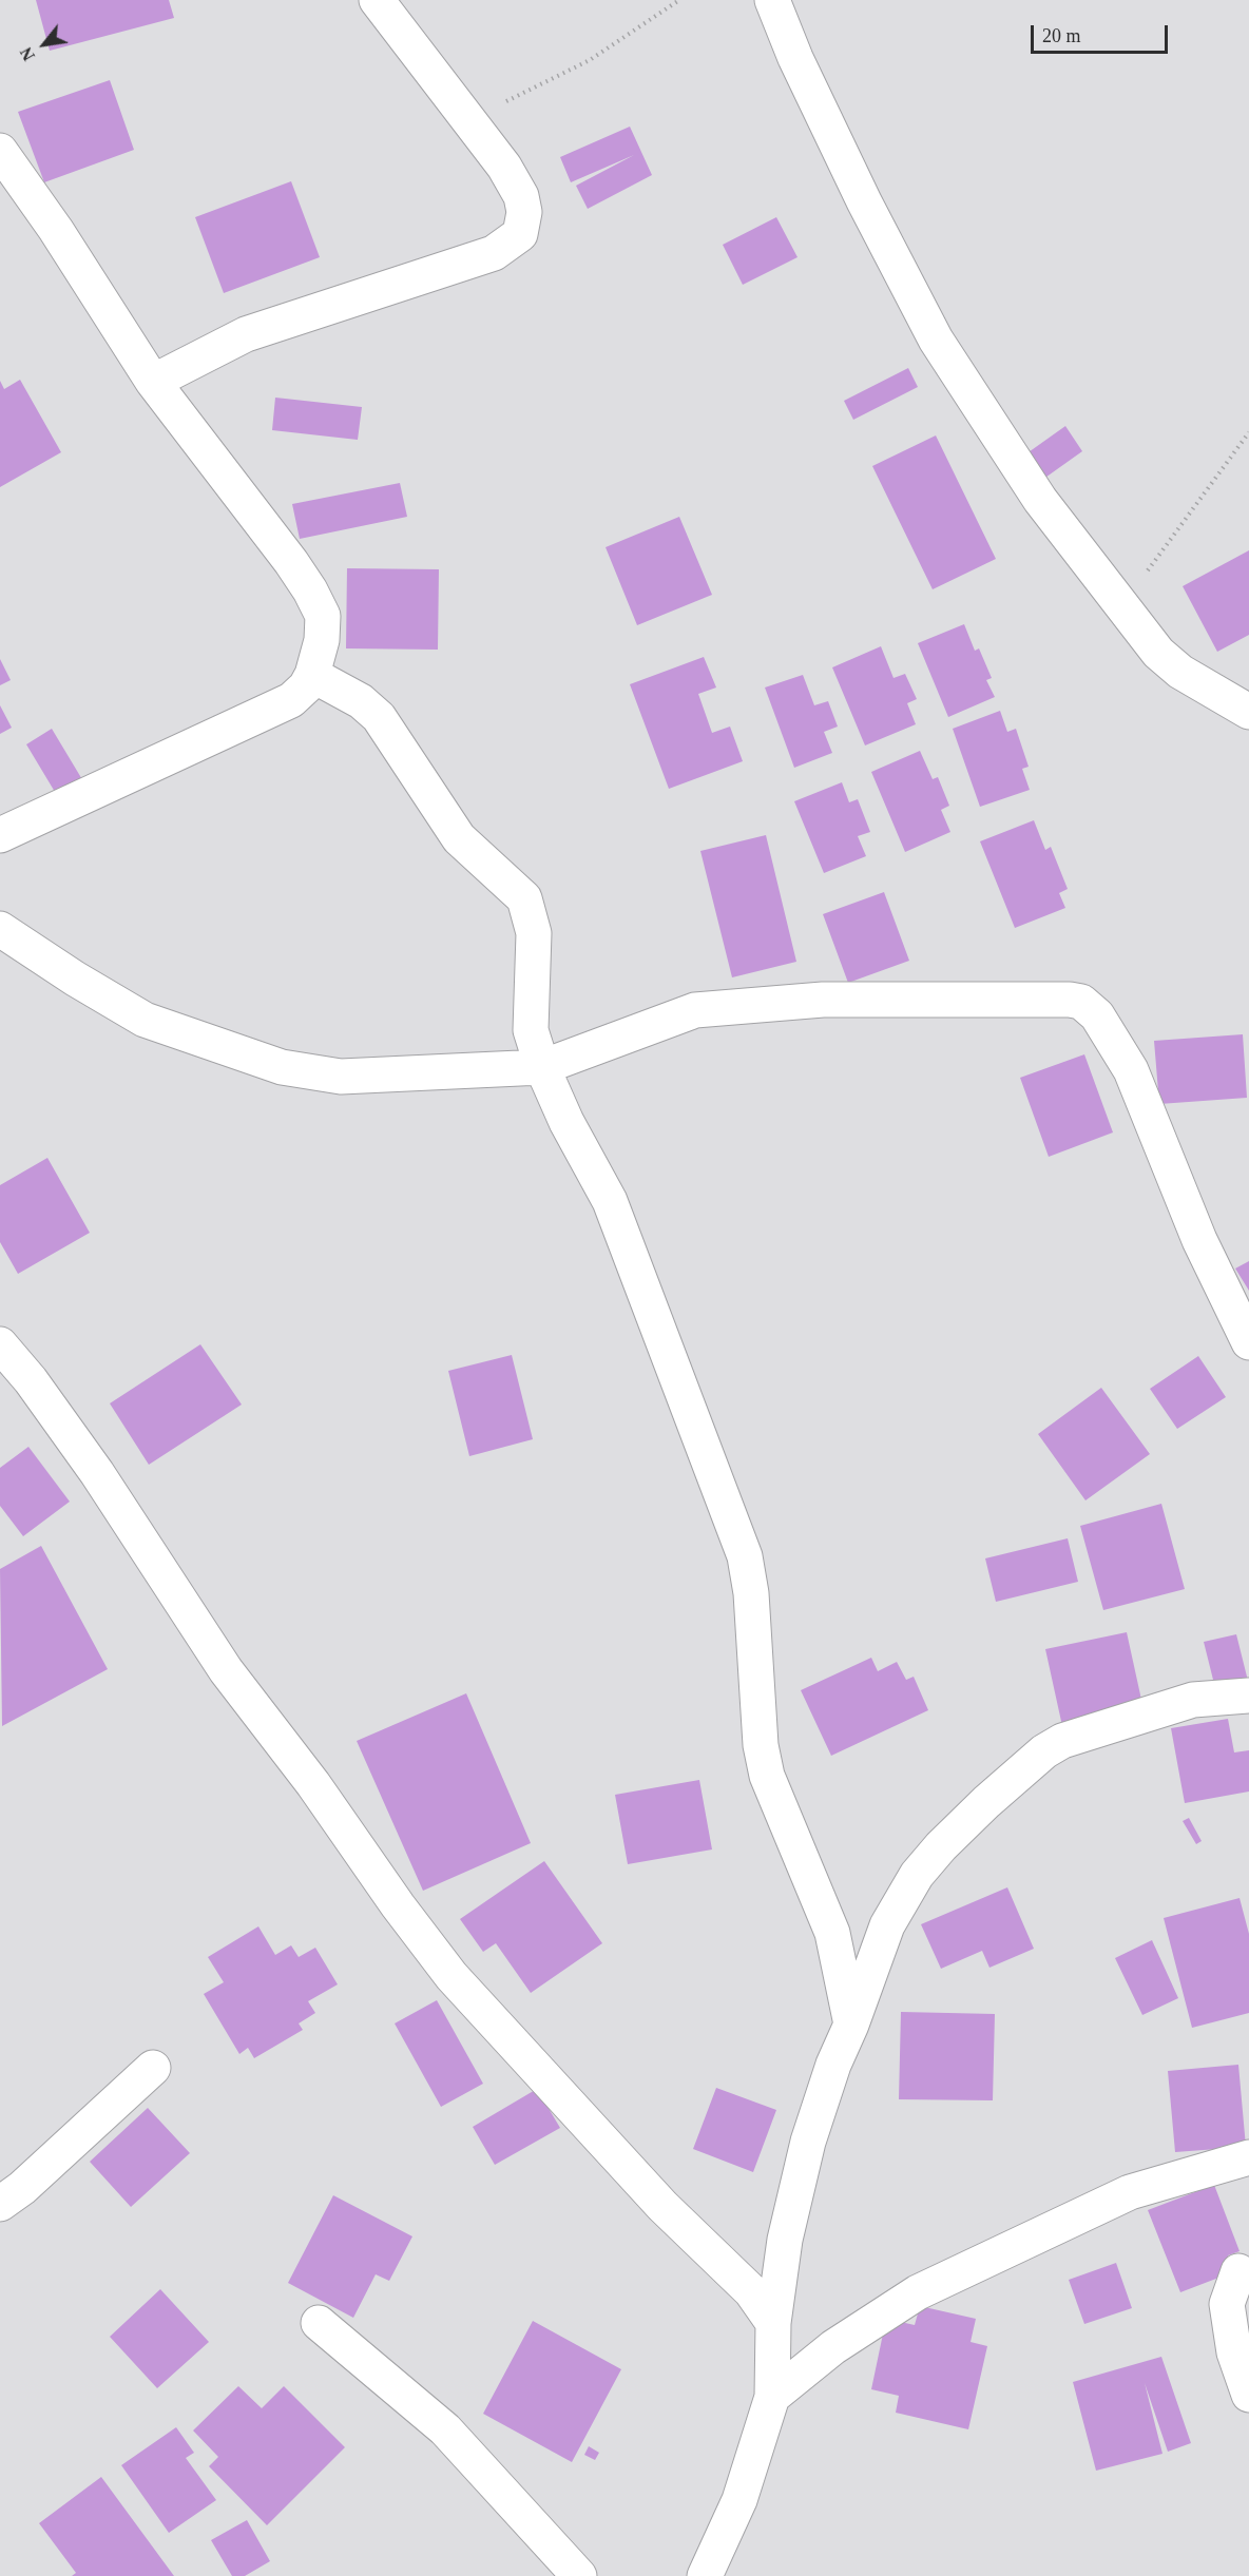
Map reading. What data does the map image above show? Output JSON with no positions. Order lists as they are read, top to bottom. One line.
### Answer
{"scale_bar":"20 m","north":"bottom left"}
